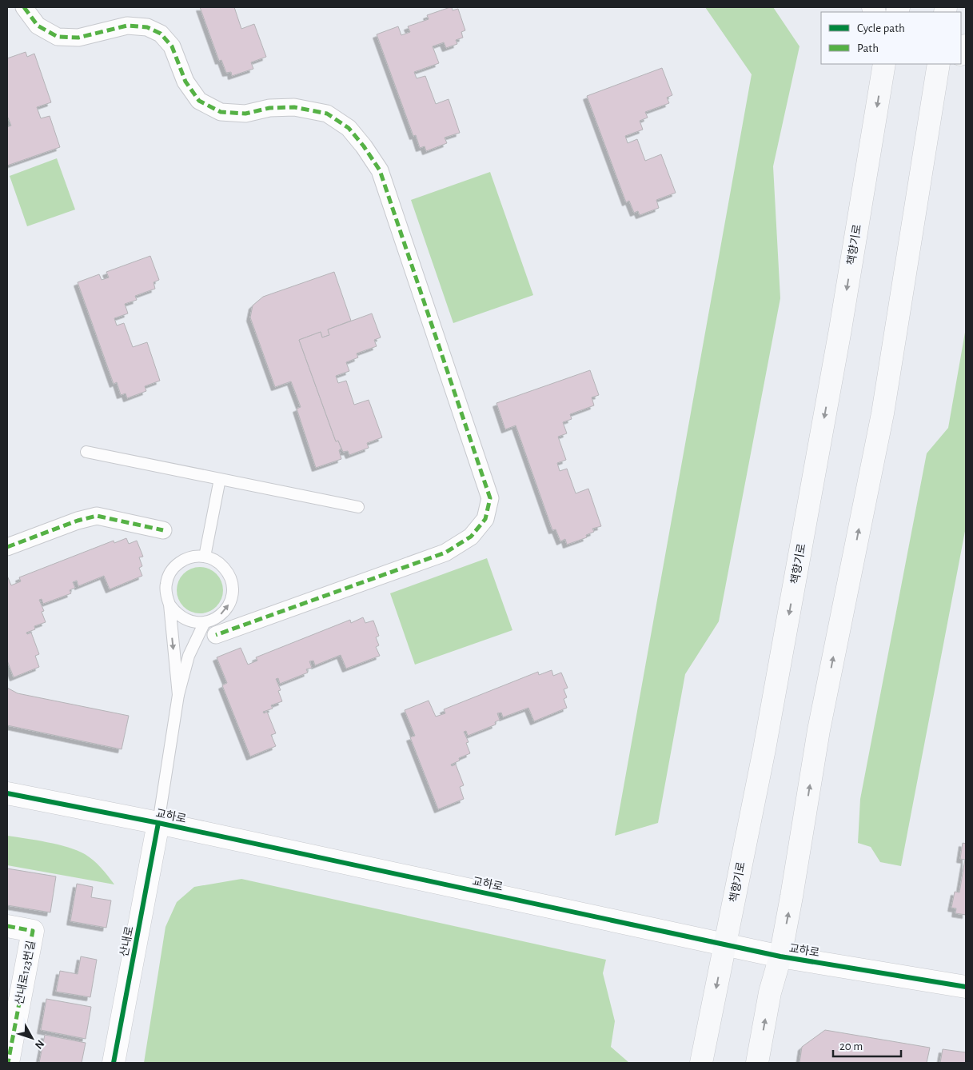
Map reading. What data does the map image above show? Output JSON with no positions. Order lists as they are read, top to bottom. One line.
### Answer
{"streets":{"main road":["책향기로"],"street":["교하로","산내로","산내로123번길"]},"crossings":[["책향기로","교하로"],["교하로","산내로"]],"legend":["Cycle path","Path"],"scale_bar":"20 m","north":"bottom right"}
